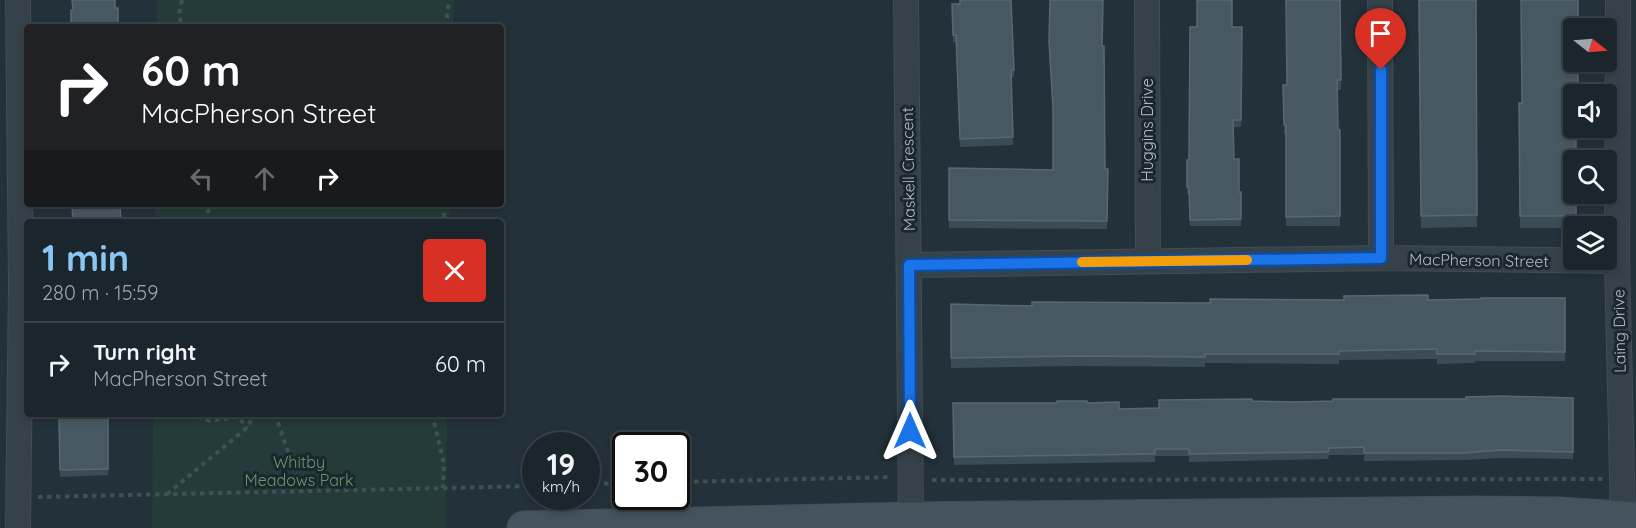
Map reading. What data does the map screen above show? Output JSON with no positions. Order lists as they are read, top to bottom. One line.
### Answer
{"streets":{"street":["Huggins Drive","Maskell Crescent","MacPherson Street","Laing Drive"]},"crossings":[["Huggins Drive","MacPherson Street"],["Maskell Crescent","MacPherson Street"]],"parks":["Whitby Meadows Park"],"north":"right","page":{"turn":["60 m","MacPherson Street"],"heading":["1 min","280 m · 15:59"],"list":[{"name":"Turn right","note":"MacPherson Street","value":"60 m"}],"speed":"19 km/h","limit":"30"}}
